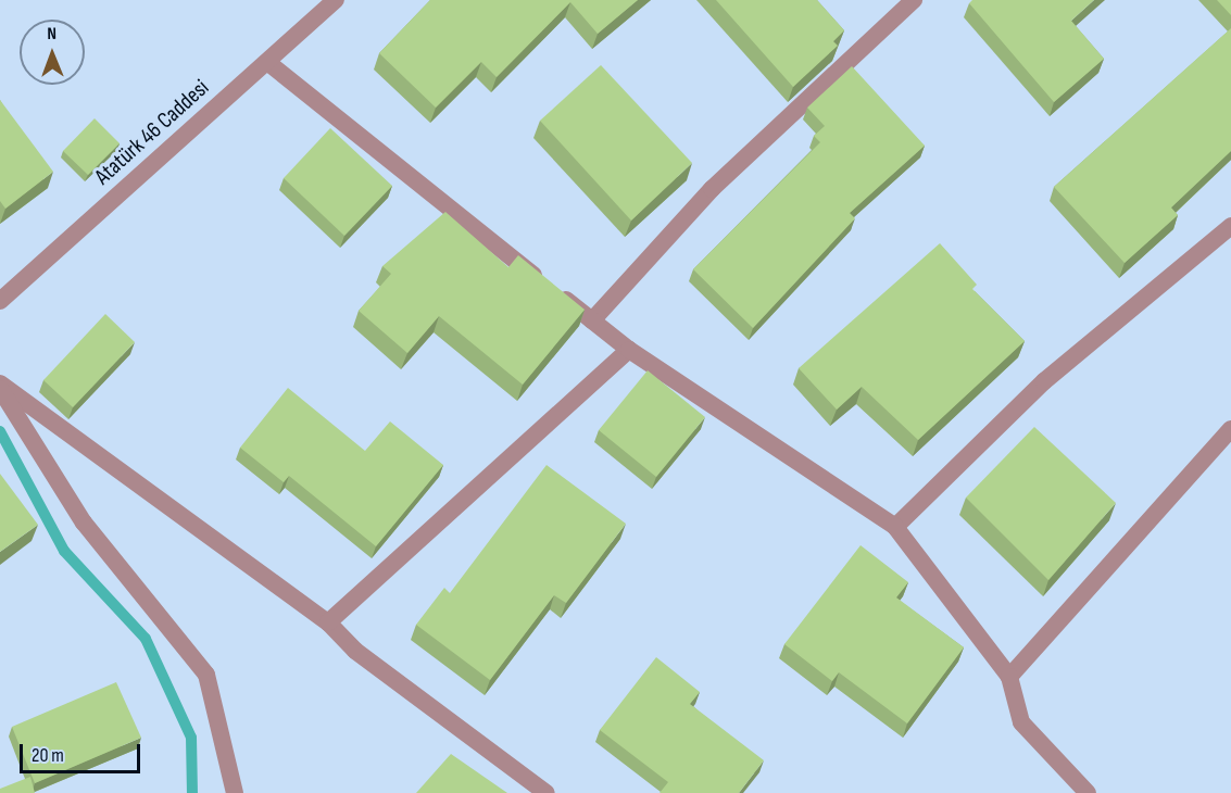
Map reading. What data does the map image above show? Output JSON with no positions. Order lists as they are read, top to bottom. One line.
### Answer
{"streets":{"street":["Atatürk 46 Caddesi"]},"scale_bar":"20 m","north":"top"}
